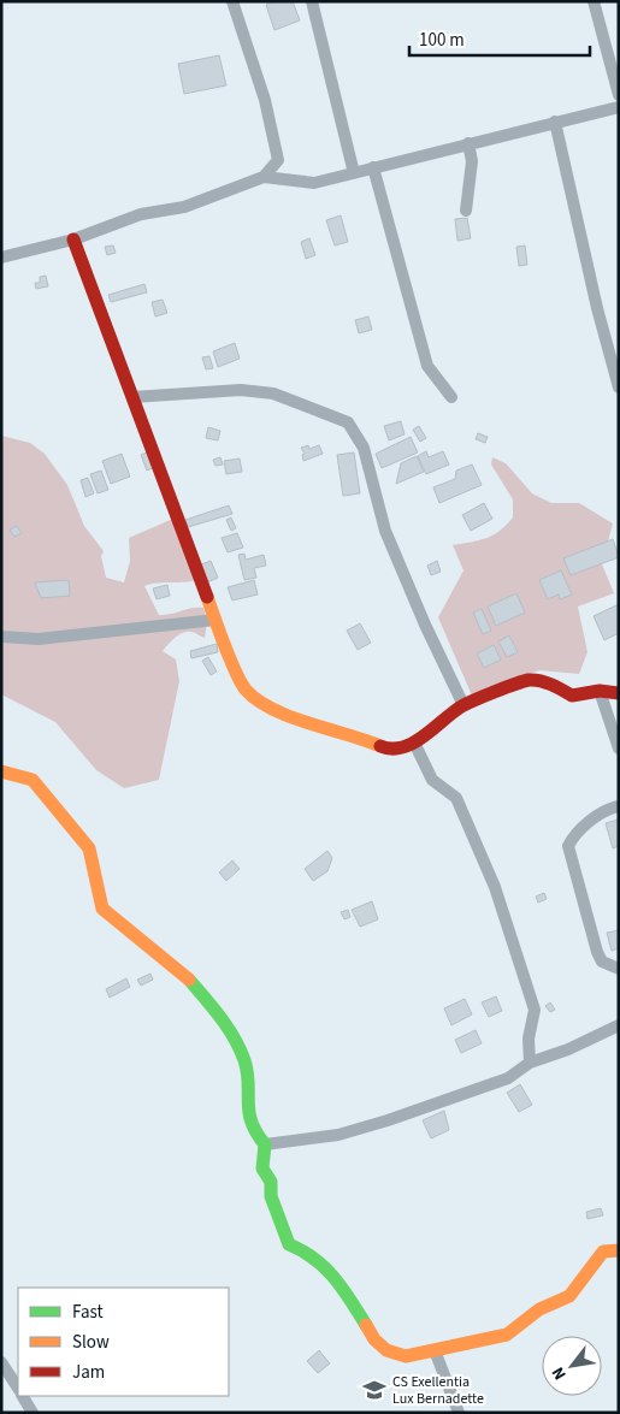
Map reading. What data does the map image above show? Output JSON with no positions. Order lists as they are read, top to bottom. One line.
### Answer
{"places":{"school or university":["CS Exellentia Lux Bernadette"]},"legend":["Fast","Slow","Jam"],"scale_bar":"100 m","north":"bottom left"}
